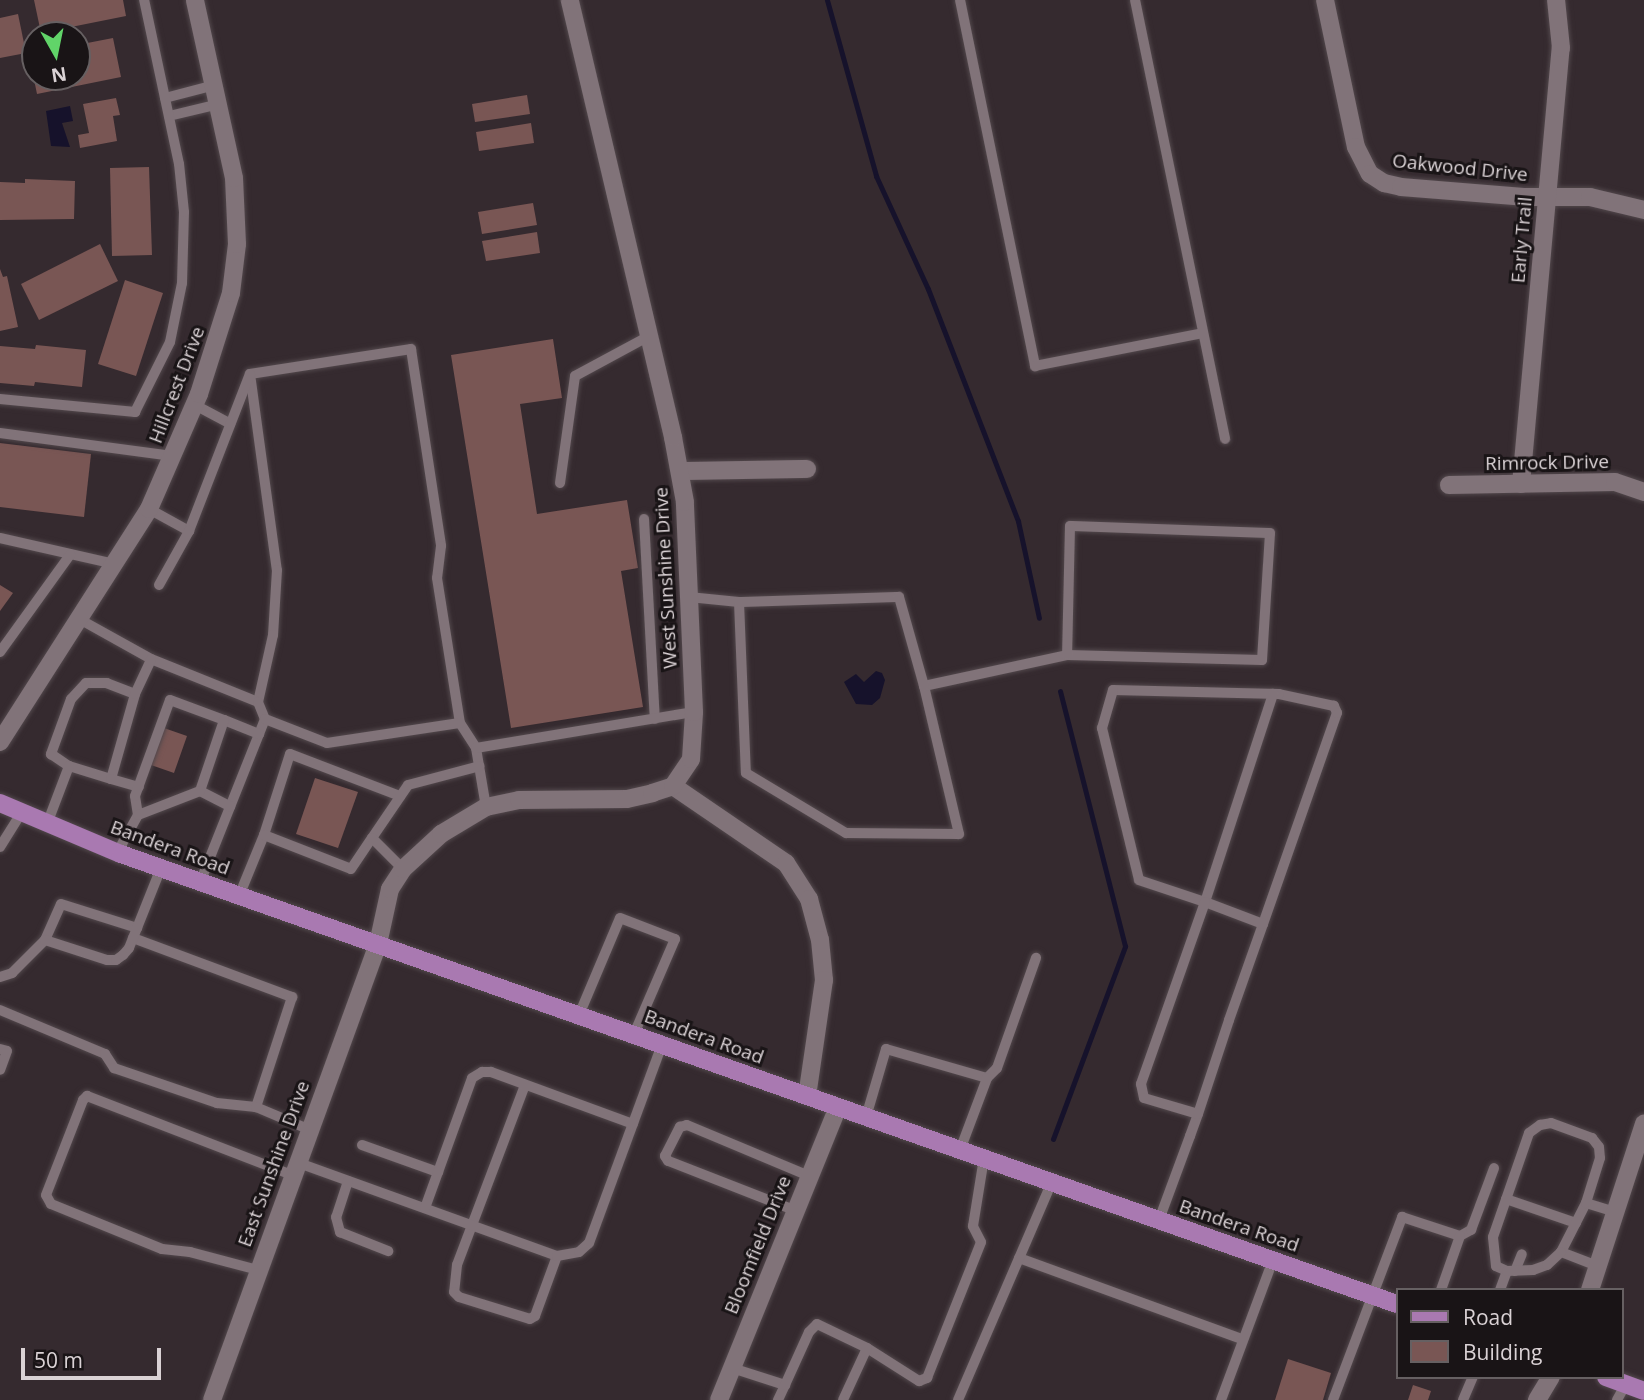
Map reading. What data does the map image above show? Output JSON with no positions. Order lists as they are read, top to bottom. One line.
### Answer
{"streets":{"main road":["Bandera Road"],"street":["Oakwood Drive","Early Trail","Hillcrest Drive","Rimrock Drive","West Sunshine Drive","East Sunshine Drive","Bloomfield Drive"]},"crossings":[["Oakwood Drive","Early Trail"],["Early Trail","Rimrock Drive"],["Bandera Road","East Sunshine Drive"],["Bandera Road","Bloomfield Drive"]],"legend":["Road","Building"],"scale_bar":"50 m","north":"bottom"}
